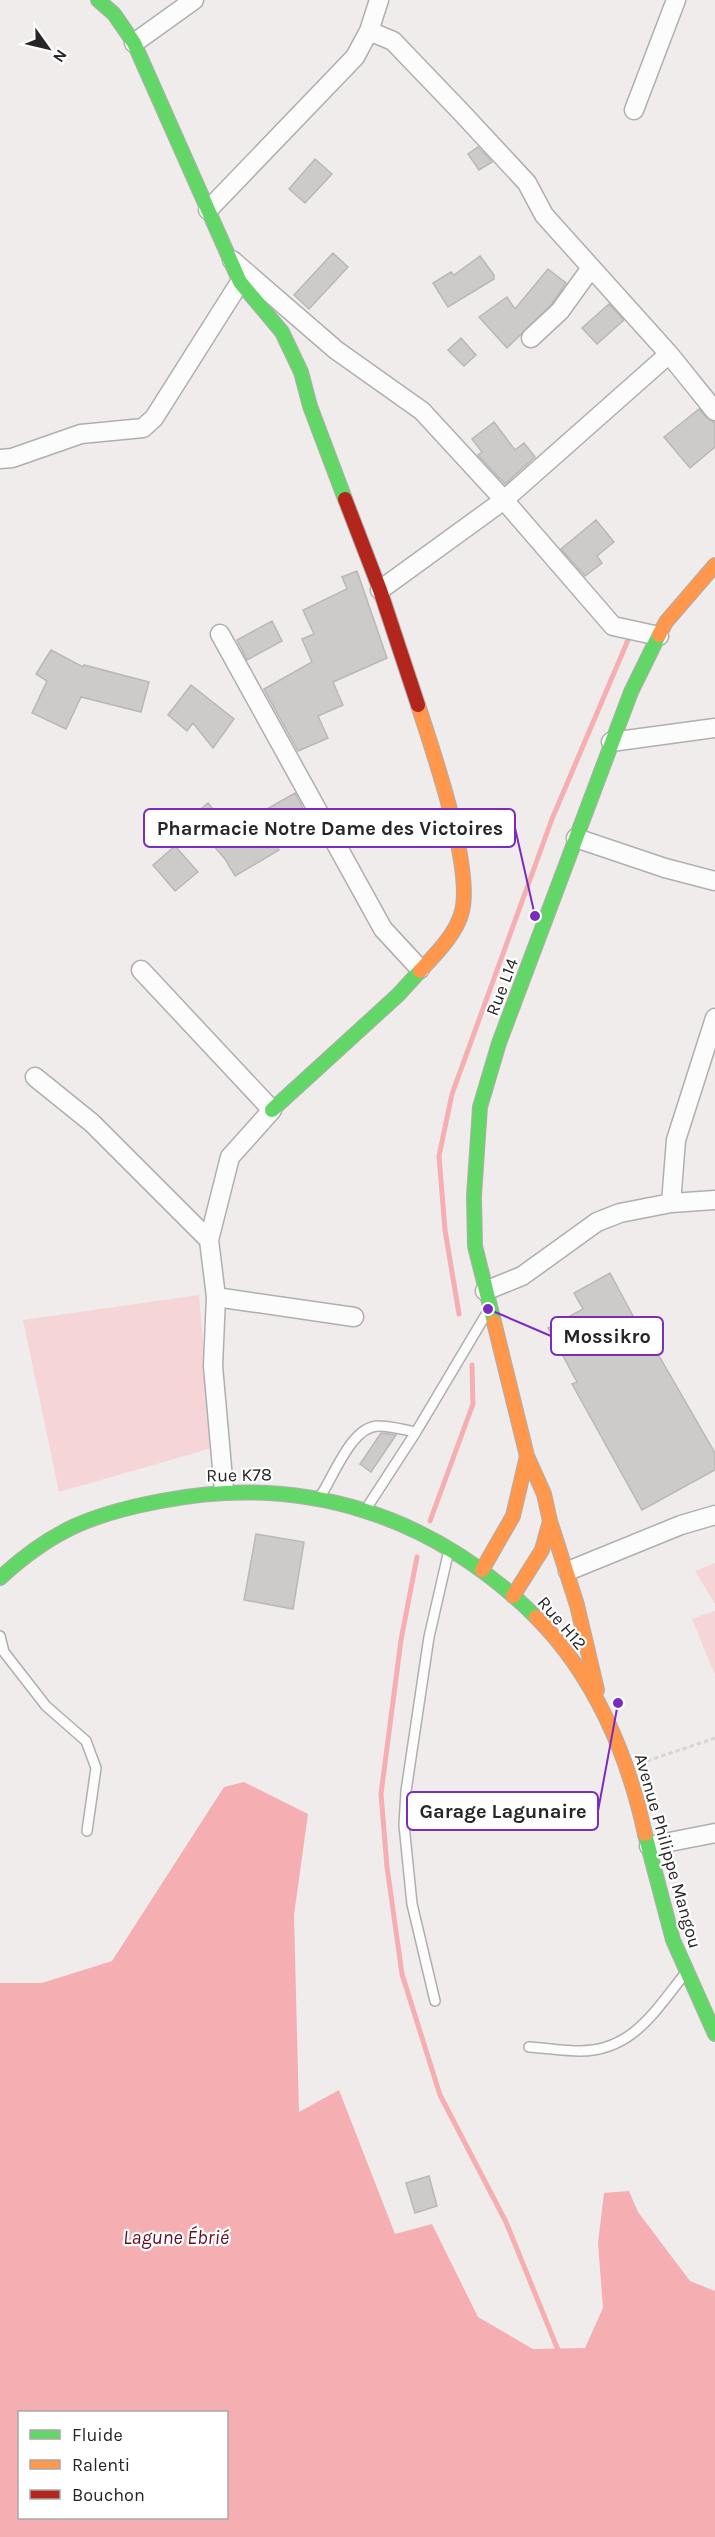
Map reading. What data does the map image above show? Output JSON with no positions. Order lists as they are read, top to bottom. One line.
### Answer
{"streets":{"street":["Rue L14","Rue K78","Rue H12","Avenue Philippe Mangou"]},"crossings":[["Rue L14","Rue K78"],["Rue L14","Rue H12"],["Rue K78","Rue H12"],["Rue H12","Avenue Philippe Mangou"]],"water":["Lagune Ébrié"],"places":["Pharmacie Notre Dame des Victoires","Mossikro","Garage Lagunaire"],"legend":["Fluide","Ralenti","Bouchon"],"north":"bottom right"}
